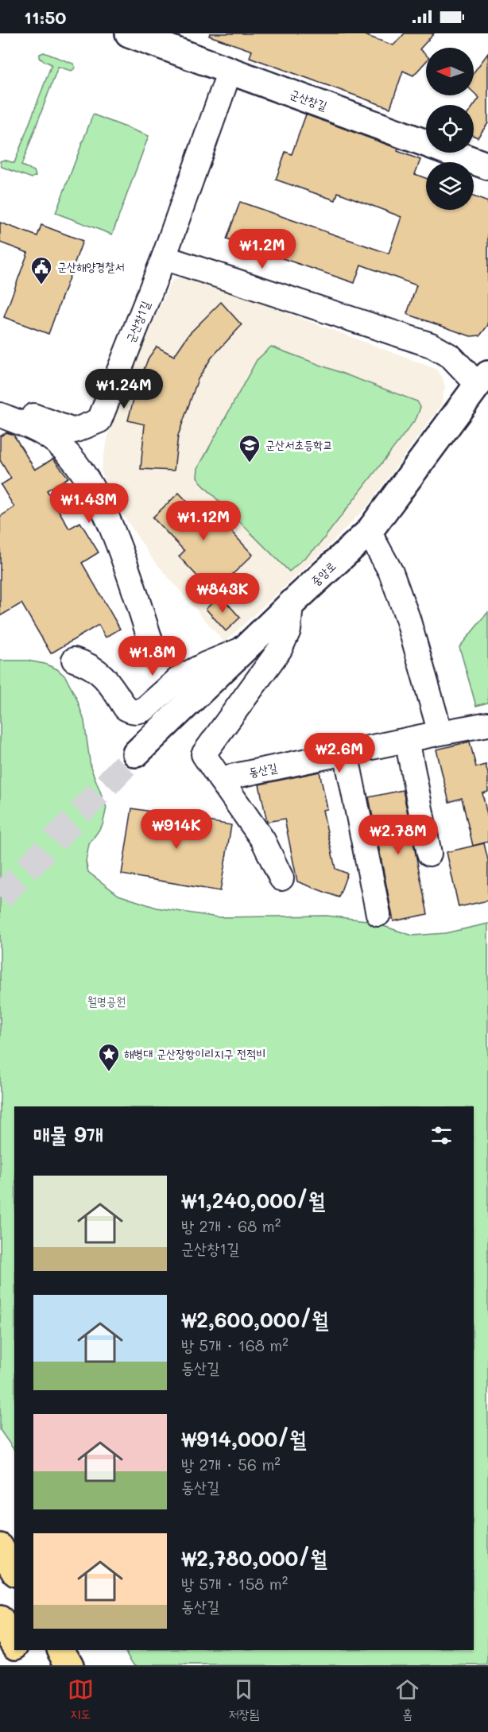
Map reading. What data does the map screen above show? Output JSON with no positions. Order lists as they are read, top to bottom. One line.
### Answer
{"streets":{"street":["군산창길","군산창1길","중앙로","동산길"]},"crossings":[["군산창길","군산창1길"]],"parks":["월명공원"],"places":{"public building":["군산해양경찰서"],"school or university":["군산서초등학교"],"place":["해병대 군산장항이리지구 전적비"]},"north":"left","page":{"status":"11:50","price":["₩1.2M","₩1.24M","₩1.43M","₩1.12M","₩843K","₩1.8M","₩2.6M","₩914K","₩2.78M"],"heading":"매물 9개","list":[{"name":"₩1,240,000/월","note":"방 2개 · 68 m² · 군산창1길"},{"name":"₩2,600,000/월","note":"방 5개 · 168 m² · 동산길"},{"name":"₩914,000/월","note":"방 2개 · 56 m² · 동산길"},{"name":"₩2,780,000/월","note":"방 5개 · 158 m² · 동산길"}],"tabs":["지도","저장됨","홈"]}}
